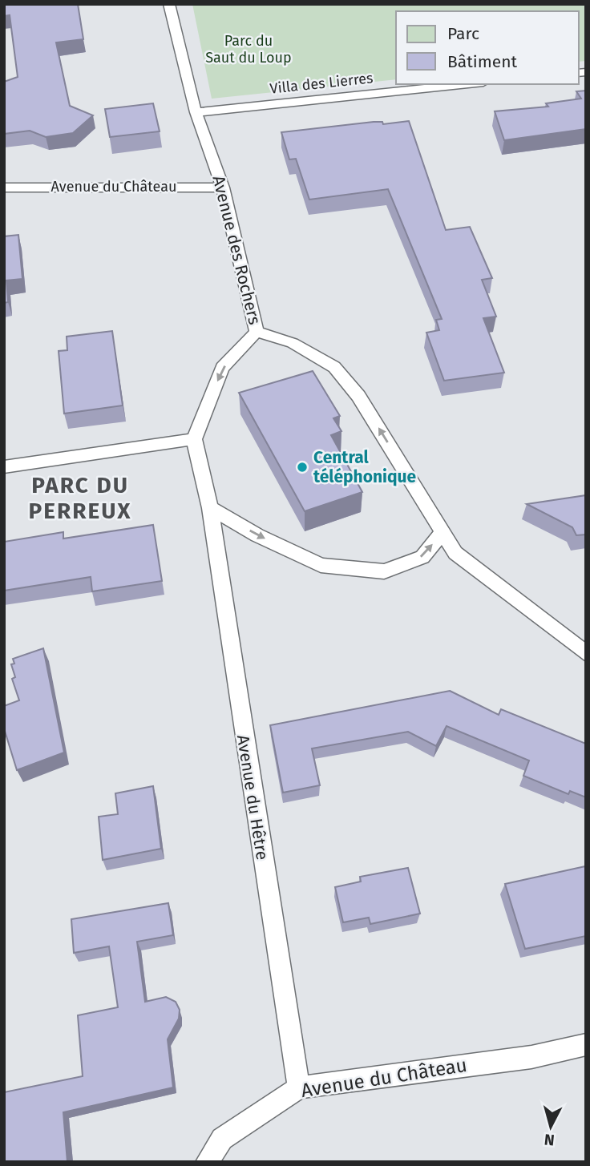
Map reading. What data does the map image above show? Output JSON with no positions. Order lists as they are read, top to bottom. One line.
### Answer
{"streets":{"lane":["Villa des Lierres","Avenue du Château","Avenue des Rochers","Avenue du Hêtre"]},"crossings":[["Villa des Lierres","Avenue des Rochers"],["Avenue du Château","Avenue des Rochers"],["Avenue du Château","Avenue du Hêtre"]],"districts":["PARC DU PERREUX"],"parks":["Parc du Saut du Loup"],"places":["Central téléphonique"],"legend":["Parc","Bâtiment"],"north":"bottom"}
